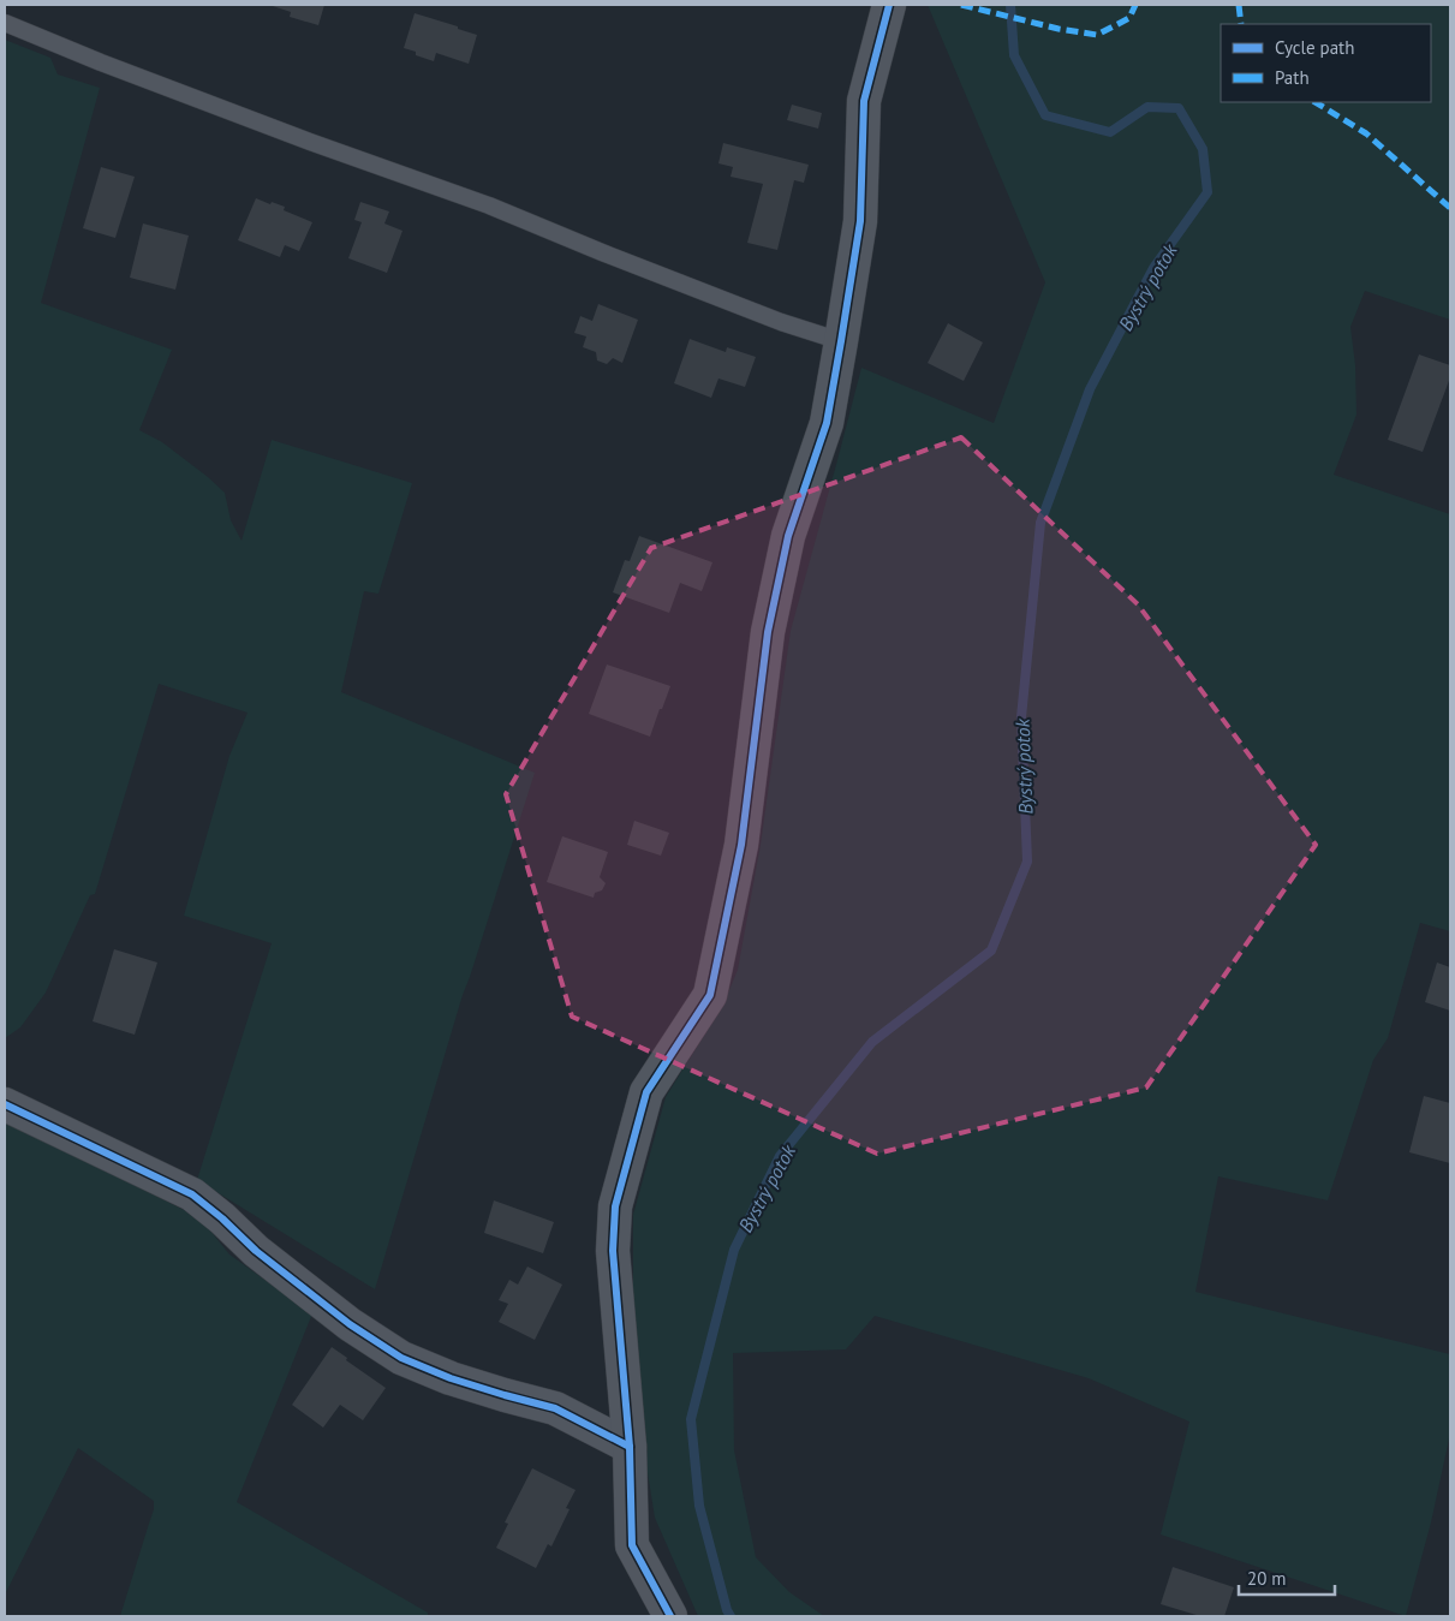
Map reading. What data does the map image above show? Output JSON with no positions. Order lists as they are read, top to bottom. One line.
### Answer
{"water":["Bystrý potok"],"legend":["Cycle path","Path"],"scale_bar":"20 m"}
